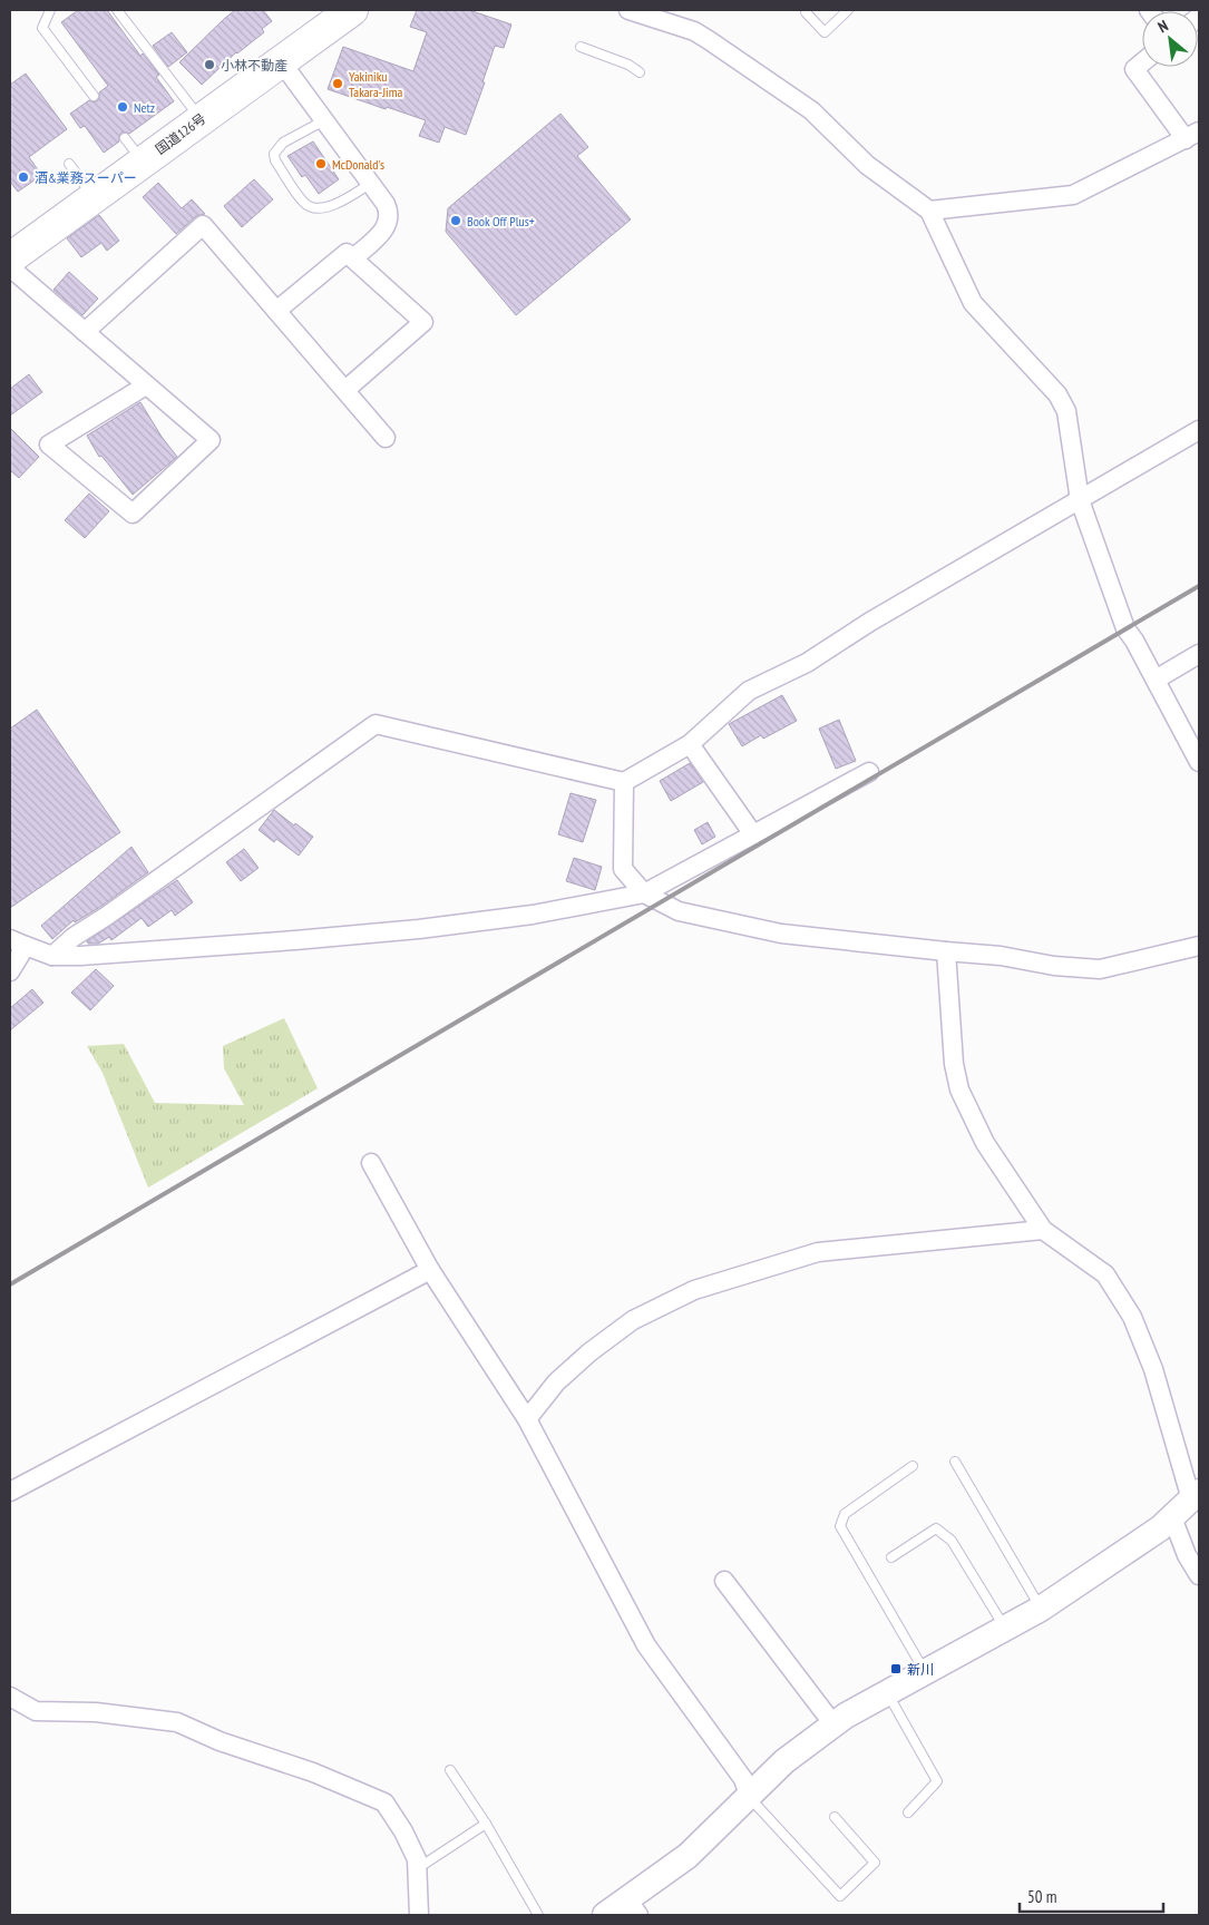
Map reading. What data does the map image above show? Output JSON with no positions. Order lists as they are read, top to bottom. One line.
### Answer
{"streets":{"highway":["国道126号"]},"places":{"other":["小林不動產","Yakiniku Takara-Jima","Netz","McDonald's","酒&業務スーパー","Book Off Plus+"],"transit":["新川"]},"scale_bar":"50 m","north":"top left"}
